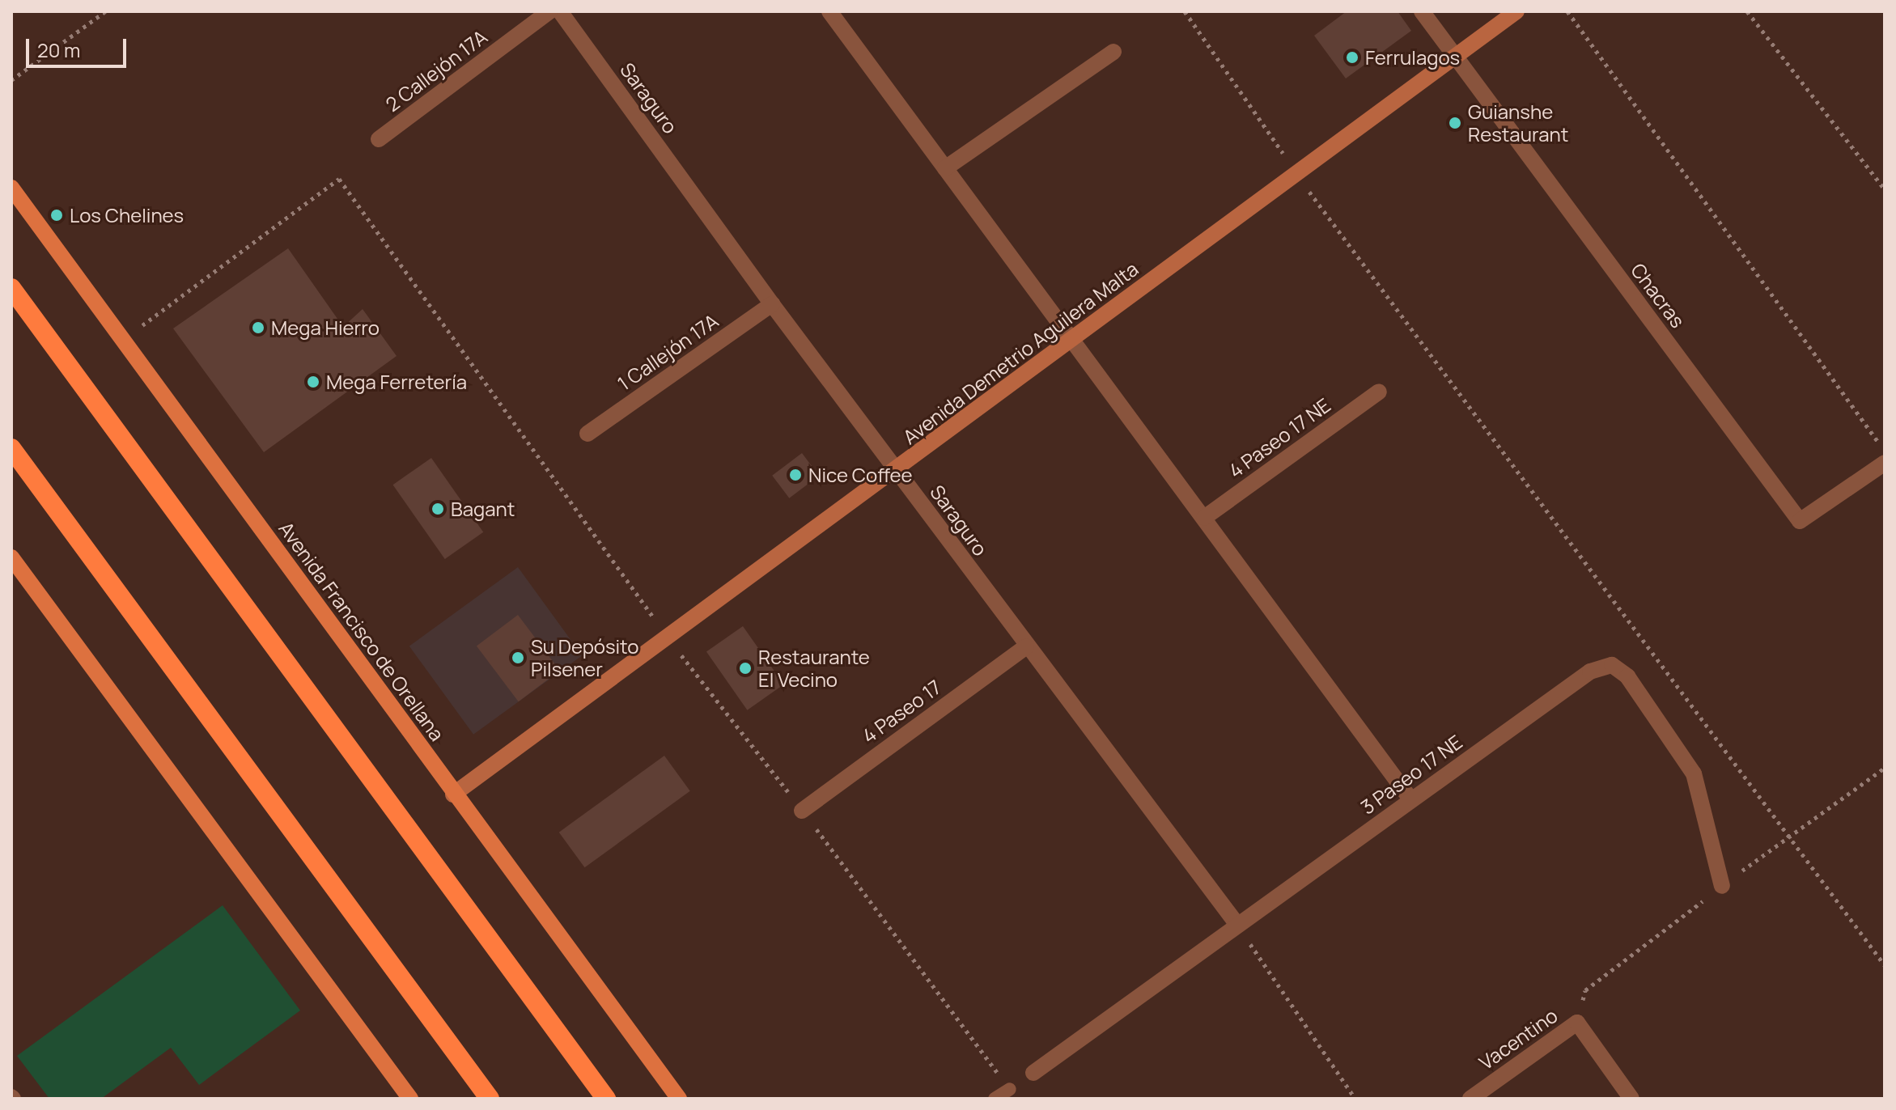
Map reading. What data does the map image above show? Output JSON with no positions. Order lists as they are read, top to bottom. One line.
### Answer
{"streets":{"main road":["Avenida Francisco de Orellana"],"street":["2 Callejón 17A","Saraguro","Chacras","1 Callejón 17A","Avenida Demetrio Aguilera Malta","4 Paseo 17 NE","4 Paseo 17","3 Paseo 17 NE","Vacentino"]},"crossings":[["Saraguro","1 Callejón 17A"],["Saraguro","Avenida Demetrio Aguilera Malta"],["Saraguro","4 Paseo 17"],["Saraguro","3 Paseo 17 NE"],["Chacras","Avenida Demetrio Aguilera Malta"],["Avenida Demetrio Aguilera Malta","Avenida Francisco de Orellana"]],"places":["Ferrulagos","Guianshe Restaurant","Los Chelines","Mega Hierro","Mega Ferretería","Nice Coffee","Bagant","Su Depósito Pilsener","Restaurante El Vecino"],"scale_bar":"20 m"}
